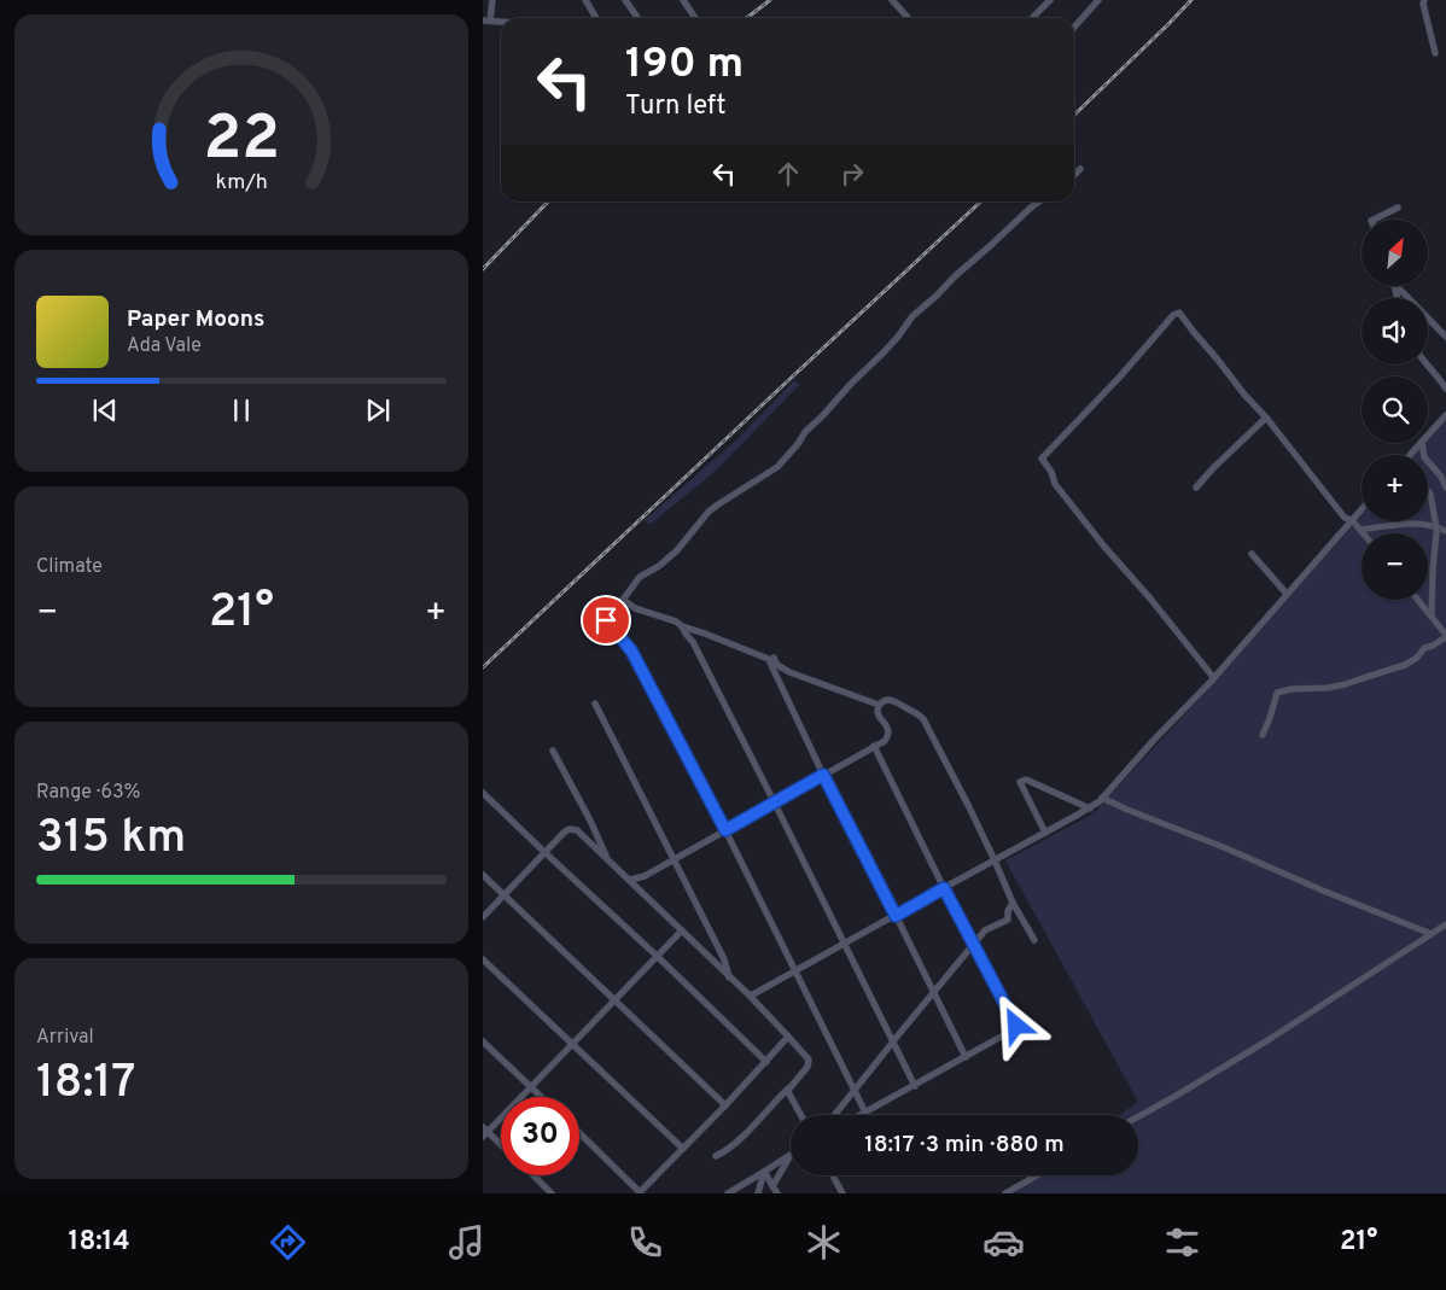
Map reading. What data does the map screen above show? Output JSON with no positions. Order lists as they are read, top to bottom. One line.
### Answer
{"north":"top right","page":{"turn":["190 m","Turn left"],"map_buttons":["+","−"],"song":["Paper Moons","Ada Vale"],"tile":["Climate",["Range · 63%","315 km"],["Arrival","18:17"]],"heat":["−","21°","+"],"limit":"30","trip":"18:17 · 3 min · 880 m","tabs":["18:14","21°"],"gauge":["22","km/h"]}}
